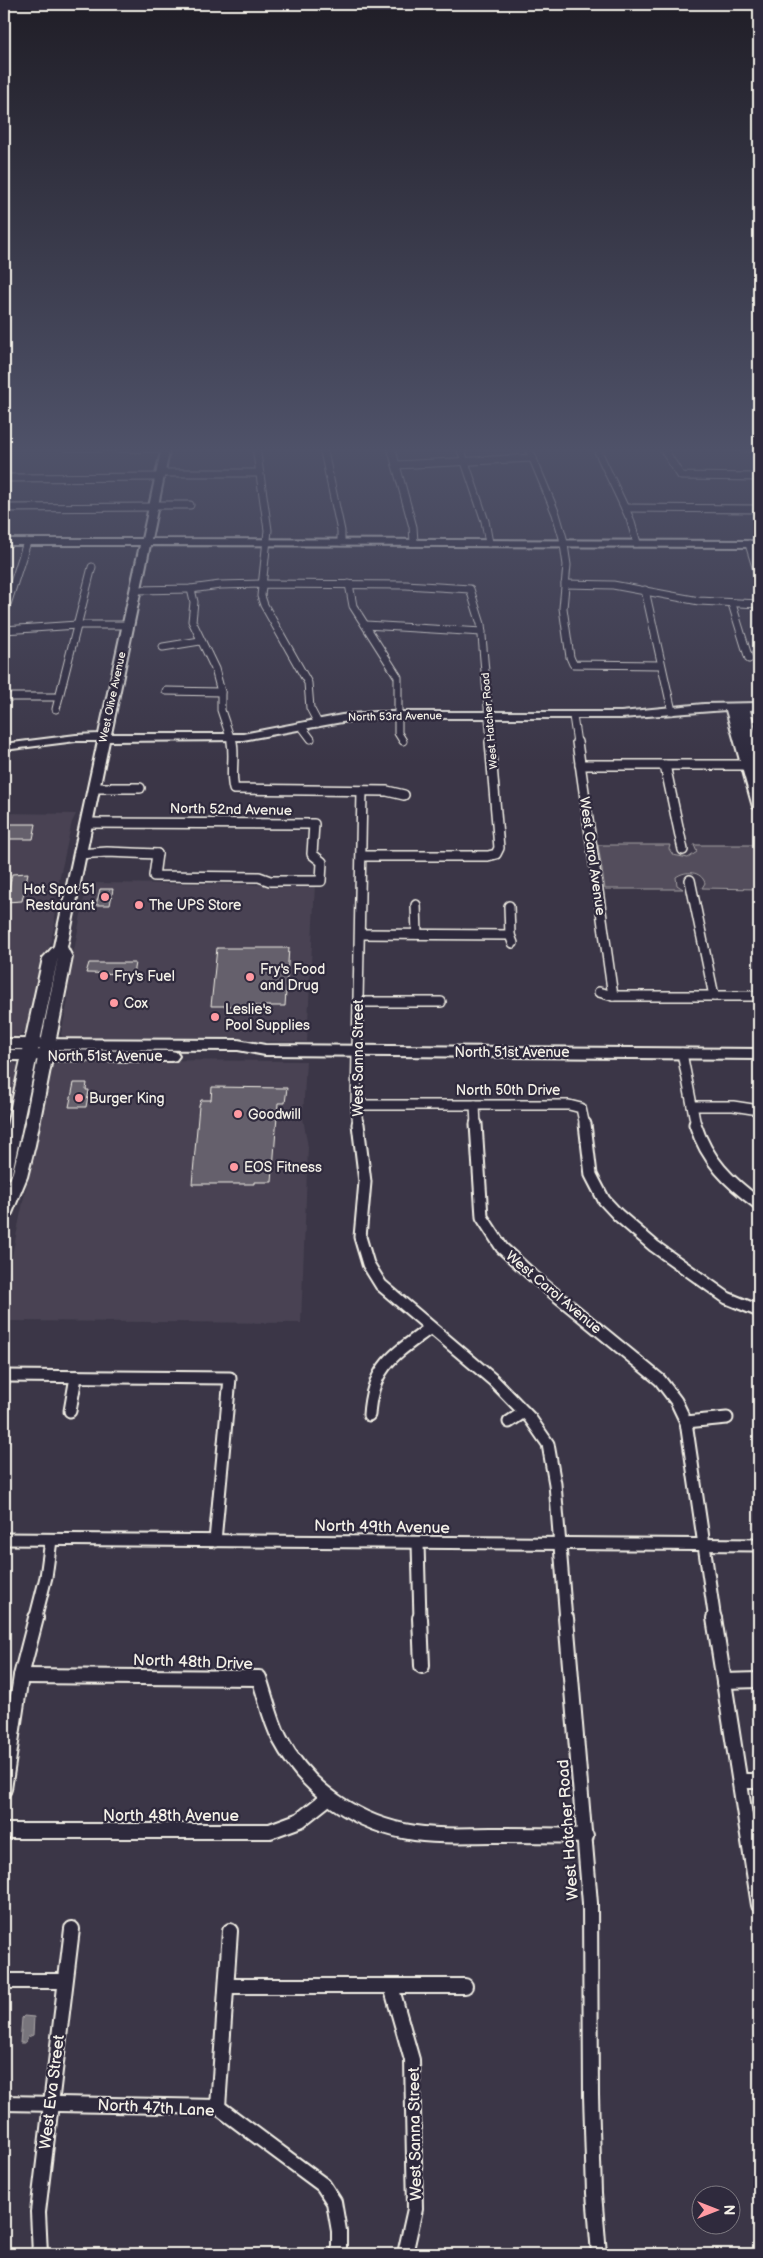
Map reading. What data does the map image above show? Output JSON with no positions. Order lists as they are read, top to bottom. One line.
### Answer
{"streets":{"main road":["North 51st Avenue"],"street":["West Olive Avenue","North 53rd Avenue","West Hatcher Road","North 52nd Avenue","West Carol Avenue","West Sanna Street","North 50th Drive","North 49th Avenue","North 48th Drive","North 48th Avenue","West Eva Street","North 47th Lane"]},"crossings":[["West Olive Avenue","North 53rd Avenue"],["West Olive Avenue","North 52nd Avenue"],["West Olive Avenue","North 51st Avenue"],["North 53rd Avenue","West Hatcher Road"],["North 53rd Avenue","West Carol Avenue"],["West Hatcher Road","West Sanna Street"],["West Hatcher Road","North 49th Avenue"],["West Hatcher Road","North 48th Drive"],["West Carol Avenue","North 50th Drive"],["West Carol Avenue","North 49th Avenue"],["North 51st Avenue","West Sanna Street"],["West Sanna Street","North 50th Drive"],["North 48th Drive","North 48th Avenue"],["West Eva Street","North 47th Lane"]],"places":["Hot Spot 51 Restaurant","The UPS Store","Fry's Fuel","Fry's Food and Drug","Cox","Leslie's Pool Supplies","Burger King","Goodwill","EOS Fitness"],"north":"right"}
